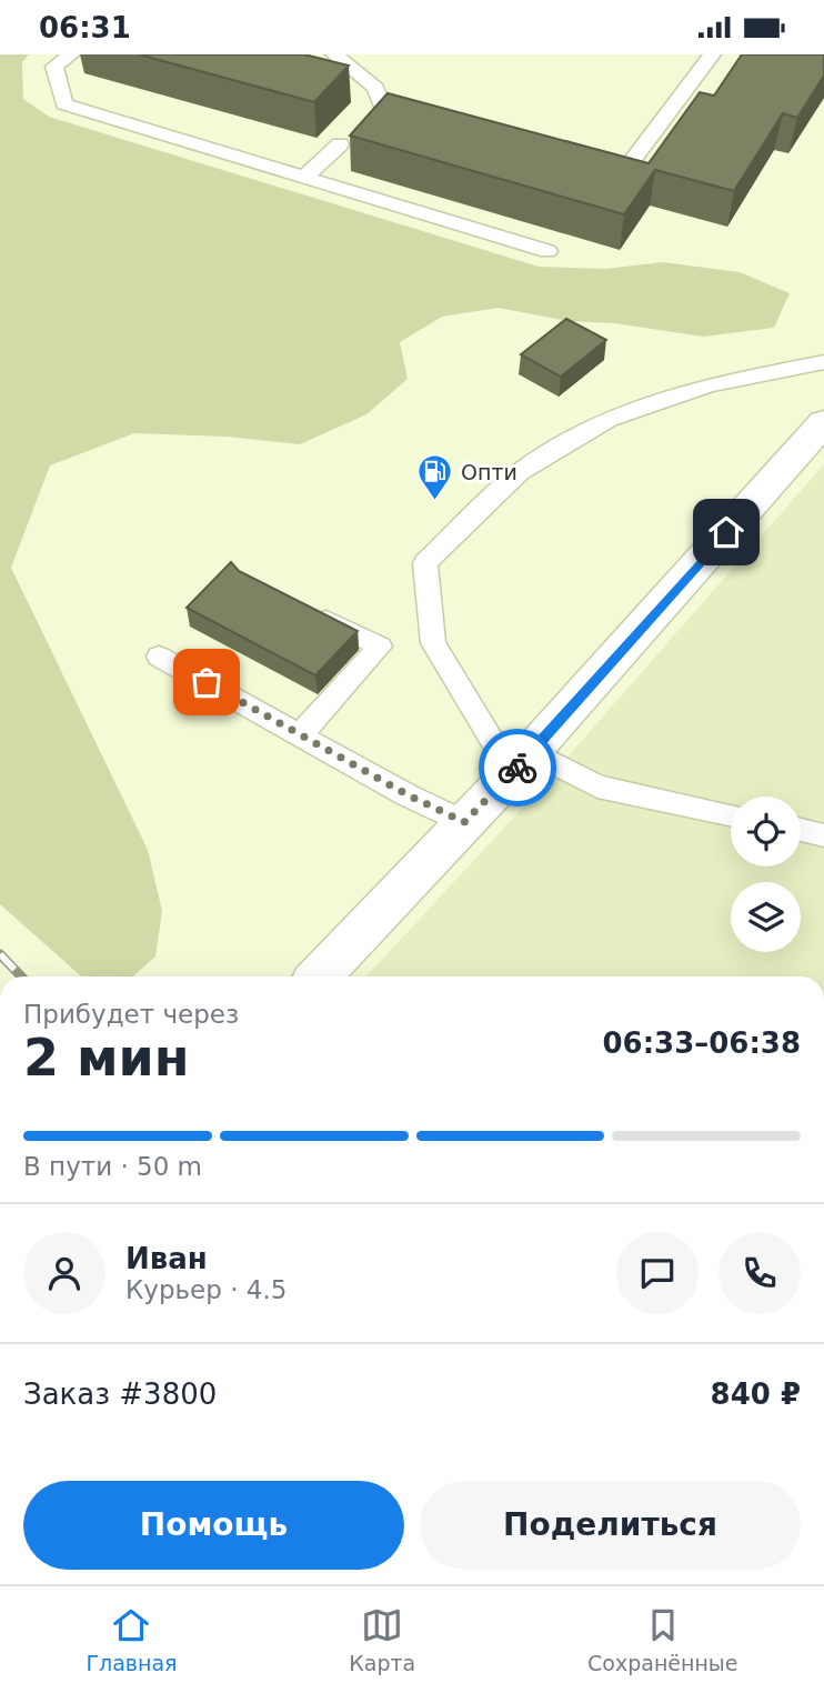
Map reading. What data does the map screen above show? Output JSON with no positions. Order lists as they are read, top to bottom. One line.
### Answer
{"places":{"fuel station":["Опти"]},"page":{"status":"06:31","heading":["2 мин","Прибудет через","06:33–06:38"],"panel":["Иван","Курьер · 4.5","Заказ #3800","840 ₽"],"bar":"В пути · 50 m","buttons":["Помощь","Поделиться"],"tabs":["Главная","Карта","Сохранённые"]}}
